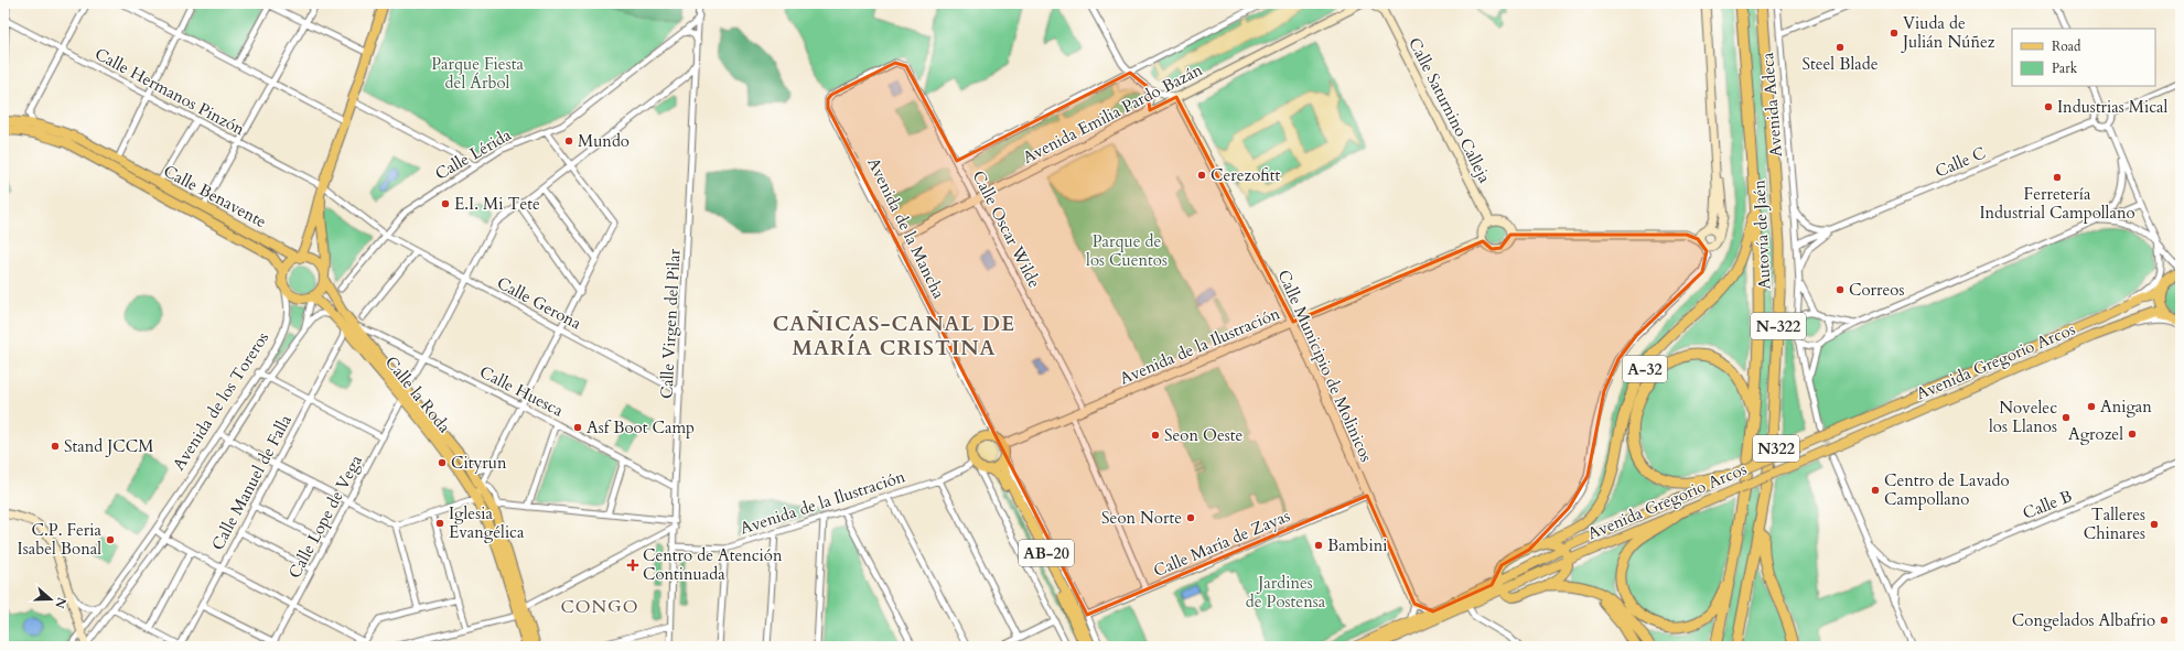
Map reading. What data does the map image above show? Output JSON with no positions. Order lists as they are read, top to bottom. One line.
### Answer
{"streets":{"highway":["Autovía de Jaén","N-322","A-32","N322"],"main road":["Calle Benavente","Avenida de la Mancha","Avenida Gregorio Arcos","Calle la Roda","AB-20"],"street":["Calle Hermanos Pinzón","Avenida Adeca","Calle Saturnino Calleja","Avenida Emilia Pardo Bazán","Calle Lérida","Calle C","Calle Oscar Wilde","Calle Gerona","Calle Virgen del Pilar","Avenida de la Ilustración","Calle Municipio de Molinicos","Calle Huesca","Avenida de los Toreros","Calle Manuel de Falla","Calle B","Calle Lope de Vega","Calle María de Zayas"]},"crossings":[["Calle Hermanos Pinzón","Calle Gerona"],["Avenida Adeca","Calle C"],["Calle Saturnino Calleja","Avenida de la Ilustración"],["Avenida Emilia Pardo Bazán","Avenida de la Mancha"],["Avenida Emilia Pardo Bazán","Calle Oscar Wilde"],["Avenida Emilia Pardo Bazán","Calle Municipio de Molinicos"],["Calle Lérida","Calle Gerona"],["Calle Lérida","Calle Virgen del Pilar"],["Calle Benavente","Calle la Roda"],["Calle Benavente","Avenida de los Toreros"],["Avenida de la Mancha","Calle Oscar Wilde"],["Avenida de la Mancha","Avenida de la Ilustración"],["Avenida de la Mancha","Calle María de Zayas"],["Avenida de la Mancha","AB-20"],["Calle Oscar Wilde","Avenida de la Ilustración"],["Autovía de Jaén","A-32"],["Autovía de Jaén","N322"],["Calle Gerona","Calle Virgen del Pilar"],["Calle Virgen del Pilar","Avenida de la Ilustración"],["Calle Virgen del Pilar","Calle Huesca"],["Avenida de la Ilustración","Calle Municipio de Molinicos"],["Avenida de la Ilustración","AB-20"],["Avenida Gregorio Arcos","A-32"],["Calle Municipio de Molinicos","Calle María de Zayas"],["Calle Huesca","Calle la Roda"],["Calle la Roda","Avenida de los Toreros"],["Calle la Roda","Calle Manuel de Falla"],["Calle la Roda","Calle Lope de Vega"]],"districts":["CAÑICAS-CANAL DE MARÍA CRISTINA","CONGO"],"parks":["Parque Fiesta del Árbol","Parque de los Cuentos","Jardines de Postensa"],"places":{"other":["Viuda de Julián Núñez","Steel Blade","Industrias Mical","Mundo","Cerezofitt","Ferretería Industrial Campollano","E.I. Mi Tete","Correos","Anigan","Novelec los Llanos","Asf Boot Camp","Agrozel","Seon Oeste","Stand JCCM","Cityrun","Centro de Lavado Campollano","Seon Norte","Iglesia Evangélica","Talleres Chinares","C.P. Feria Isabel Bonal","Bambini","Congelados Albafrio"],"health":["Centro de Atención Continuada"]},"legend":["Road","Park"],"north":"right"}
